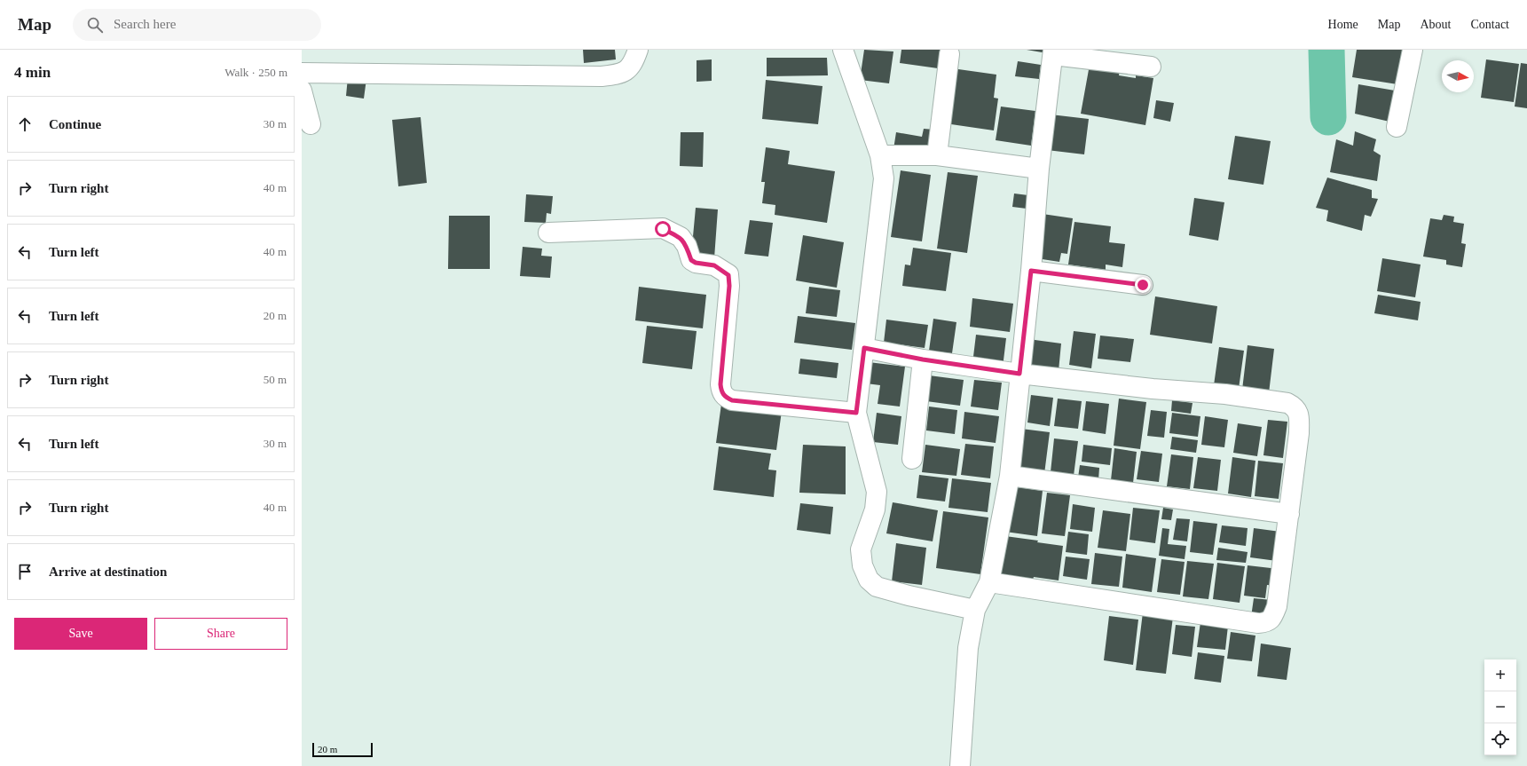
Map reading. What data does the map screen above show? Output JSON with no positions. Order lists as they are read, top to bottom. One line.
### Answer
{"scale_bar":"20 m","north":"right","page":{"header":"Map","search":"Search here","nav":["Home","Map","About","Contact"],"heading":["4 min","Walk · 250 m"],"list":[["Continue","30 m"],["Turn right","40 m"],["Turn left","40 m"],["Turn left","20 m"],["Turn right","50 m"],["Turn left","30 m"],["Turn right","40 m"],"Arrive at destination"],"buttons":["Save","Share"],"map_buttons":["+","−"],"scale":"20 m"}}
